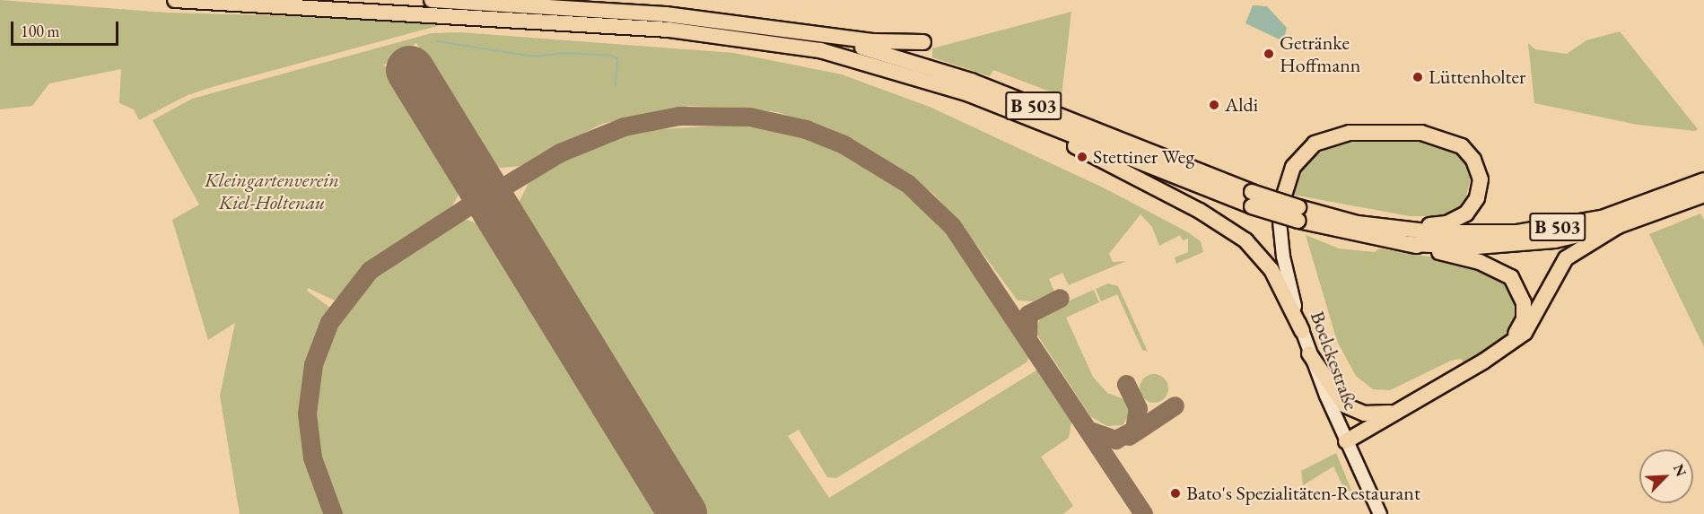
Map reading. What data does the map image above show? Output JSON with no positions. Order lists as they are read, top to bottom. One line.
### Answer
{"streets":{"highway":["B 503"],"street":["Boelckestraße"]},"crossings":[["B 503","Boelckestraße"]],"parks":["Kleingartenverein Kiel-Holtenau"],"places":["Getränke Hoffmann","Lüttenholter","Aldi","Stettiner Weg","Bato's Spezialitäten-Restaurant"],"scale_bar":"100 m","north":"top right"}
